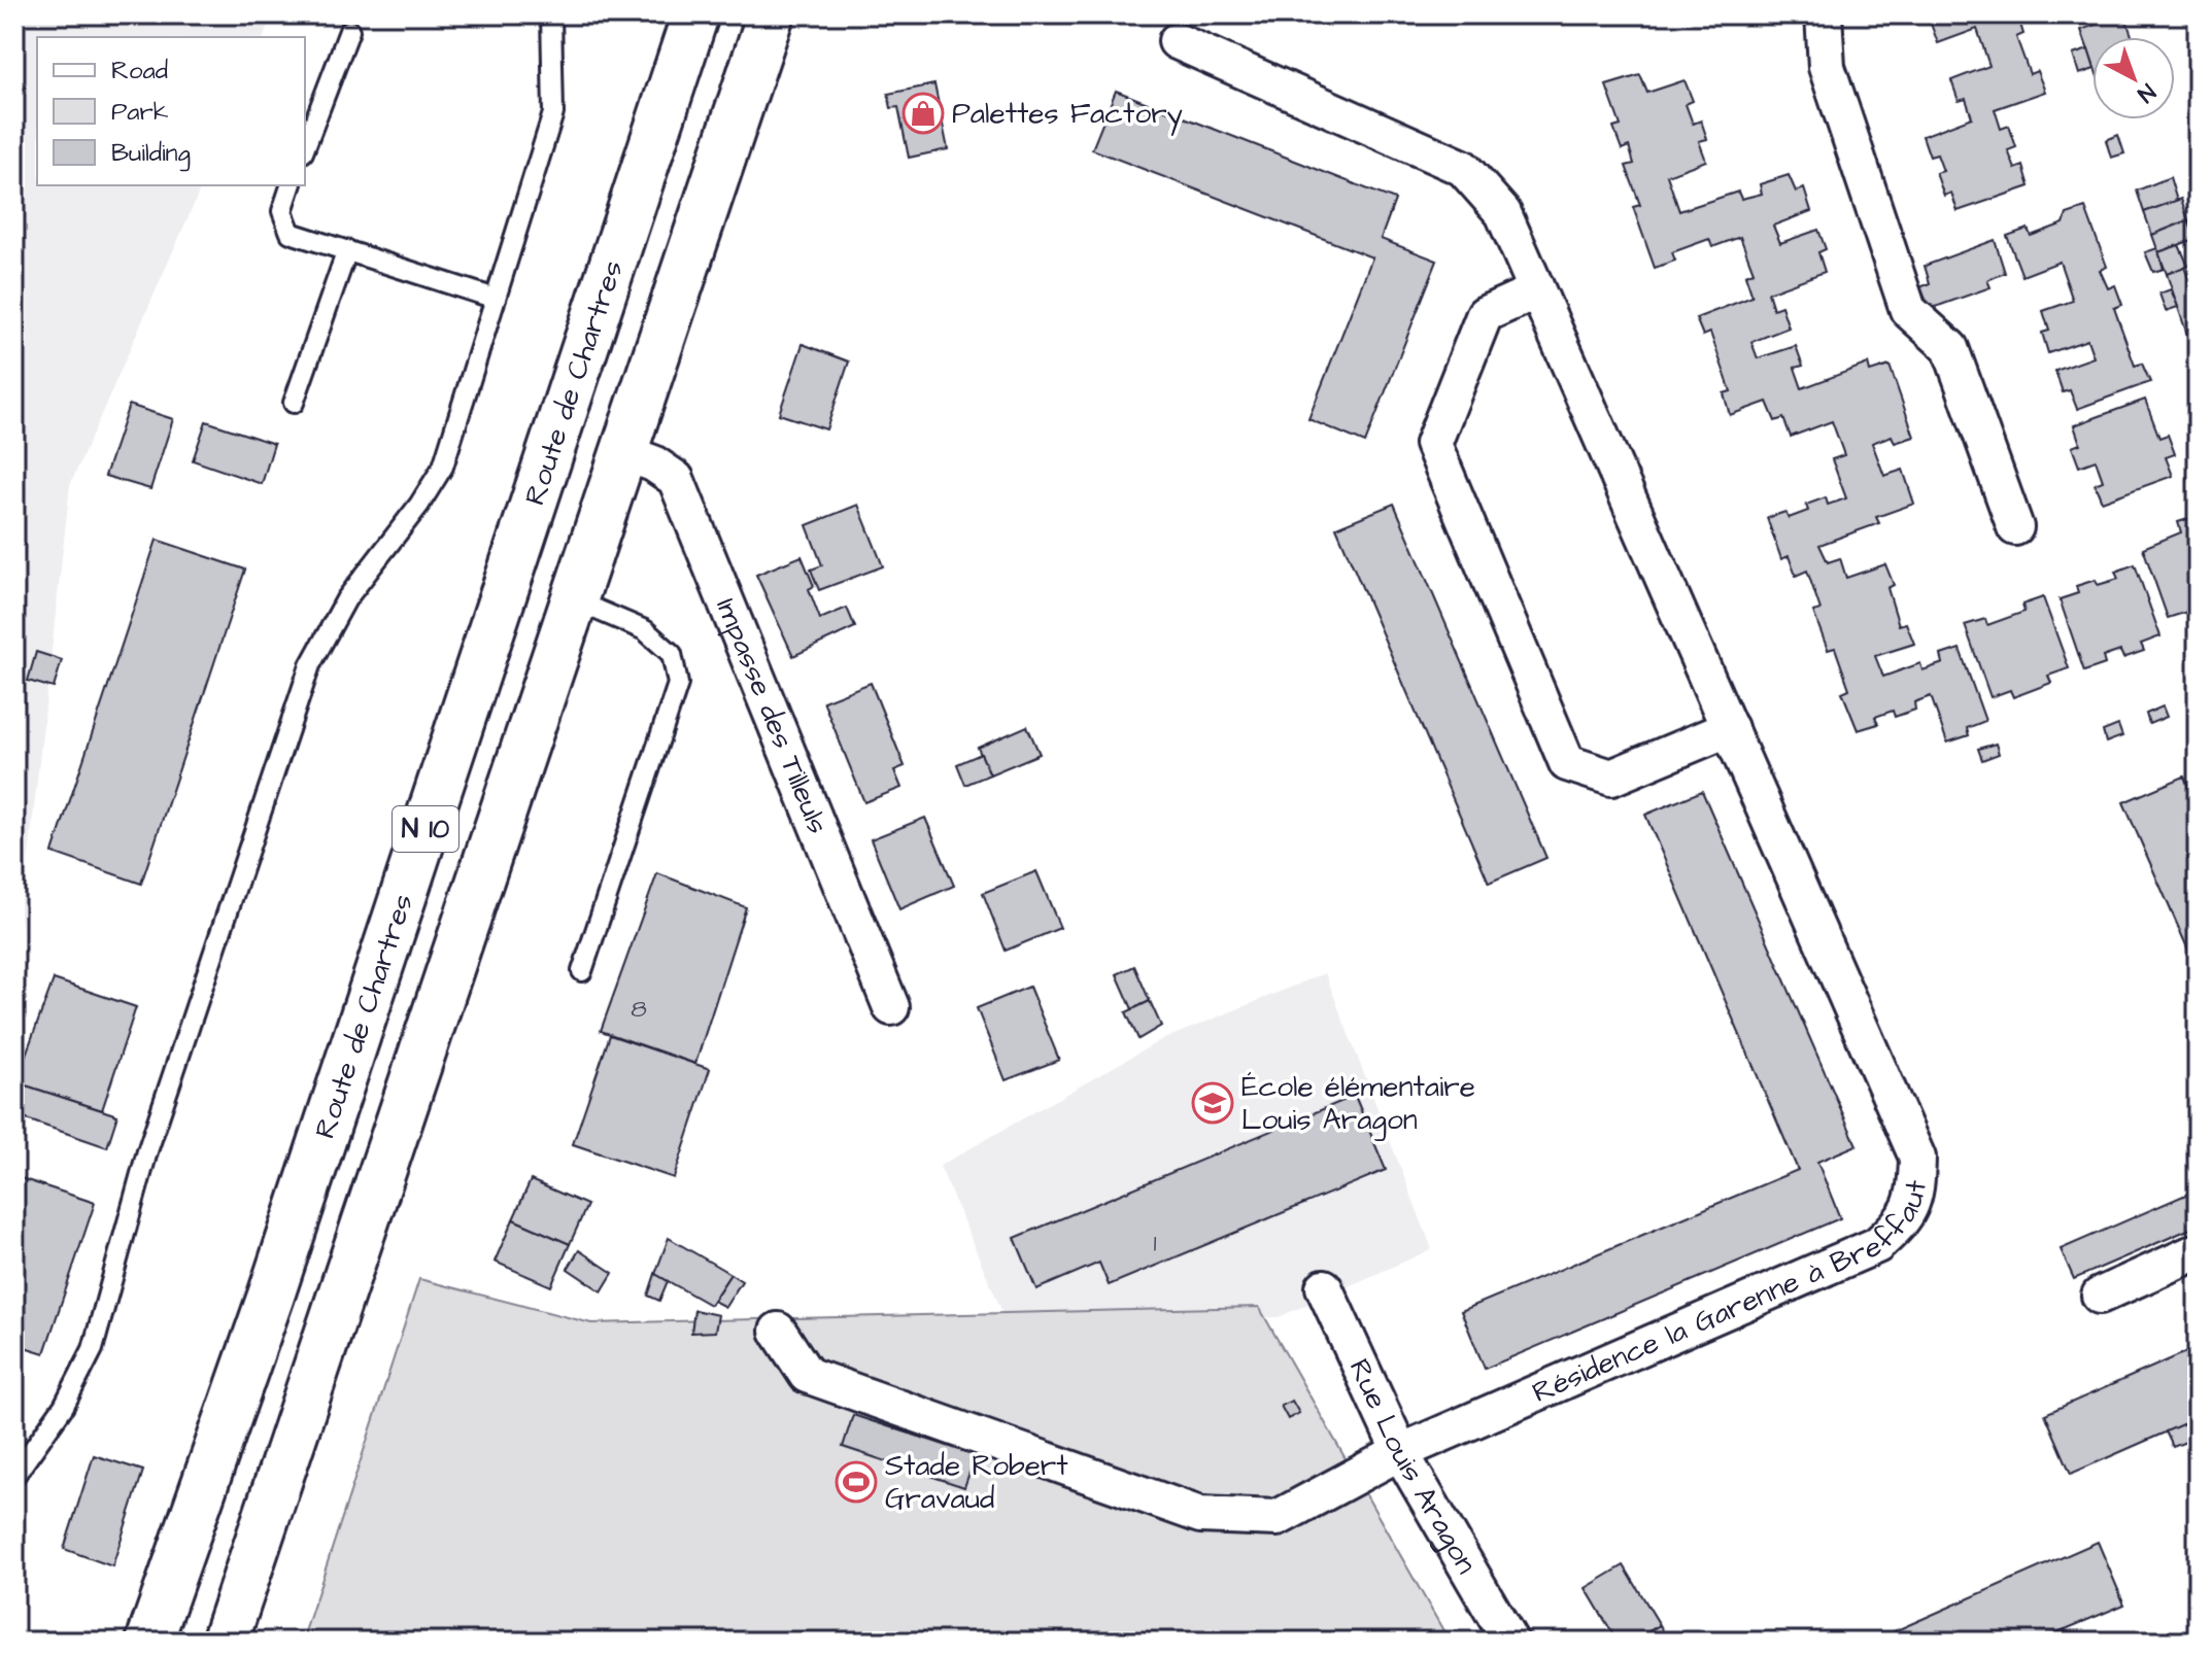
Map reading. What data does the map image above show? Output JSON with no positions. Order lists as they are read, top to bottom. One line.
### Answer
{"streets":{"main road":["Route de Chartres","N 10"],"street":["Impasse des Tilleuls","Résidence la Garenne à Breffaut","Rue Louis Aragon"]},"crossings":[["Impasse des Tilleuls","N 10"],["Résidence la Garenne à Breffaut","Rue Louis Aragon"]],"places":{"shop":["Palettes Factory"],"school or university":["École élémentaire Louis Aragon"],"sports":["Stade Robert Gravaud"]},"house_numbers":["8","1"],"legend":["Road","Park","Building"],"north":"bottom right"}
